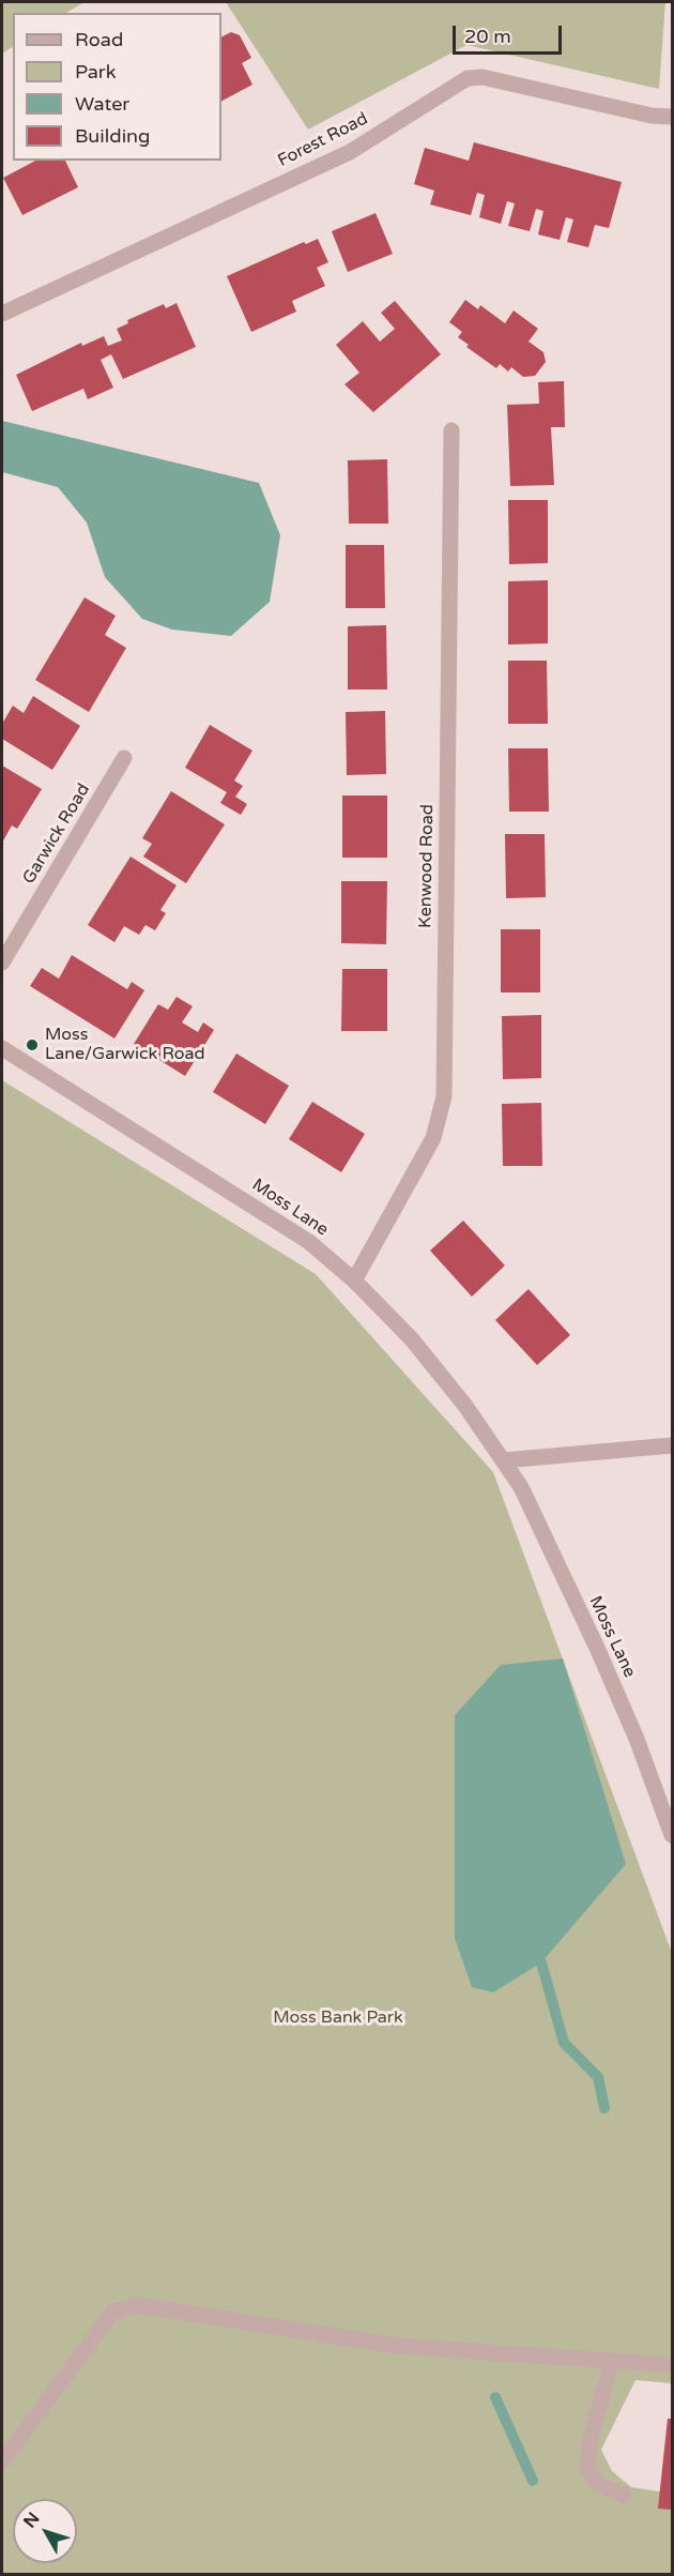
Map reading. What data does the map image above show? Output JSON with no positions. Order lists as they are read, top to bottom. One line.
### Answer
{"streets":{"street":["Forest Road","Garwick Road","Kenwood Road","Moss Lane"]},"crossings":[["Kenwood Road","Moss Lane"]],"parks":["Moss Bank Park"],"places":["Moss Lane/Garwick Road"],"legend":["Road","Park","Water","Building"],"scale_bar":"20 m","north":"top left"}
